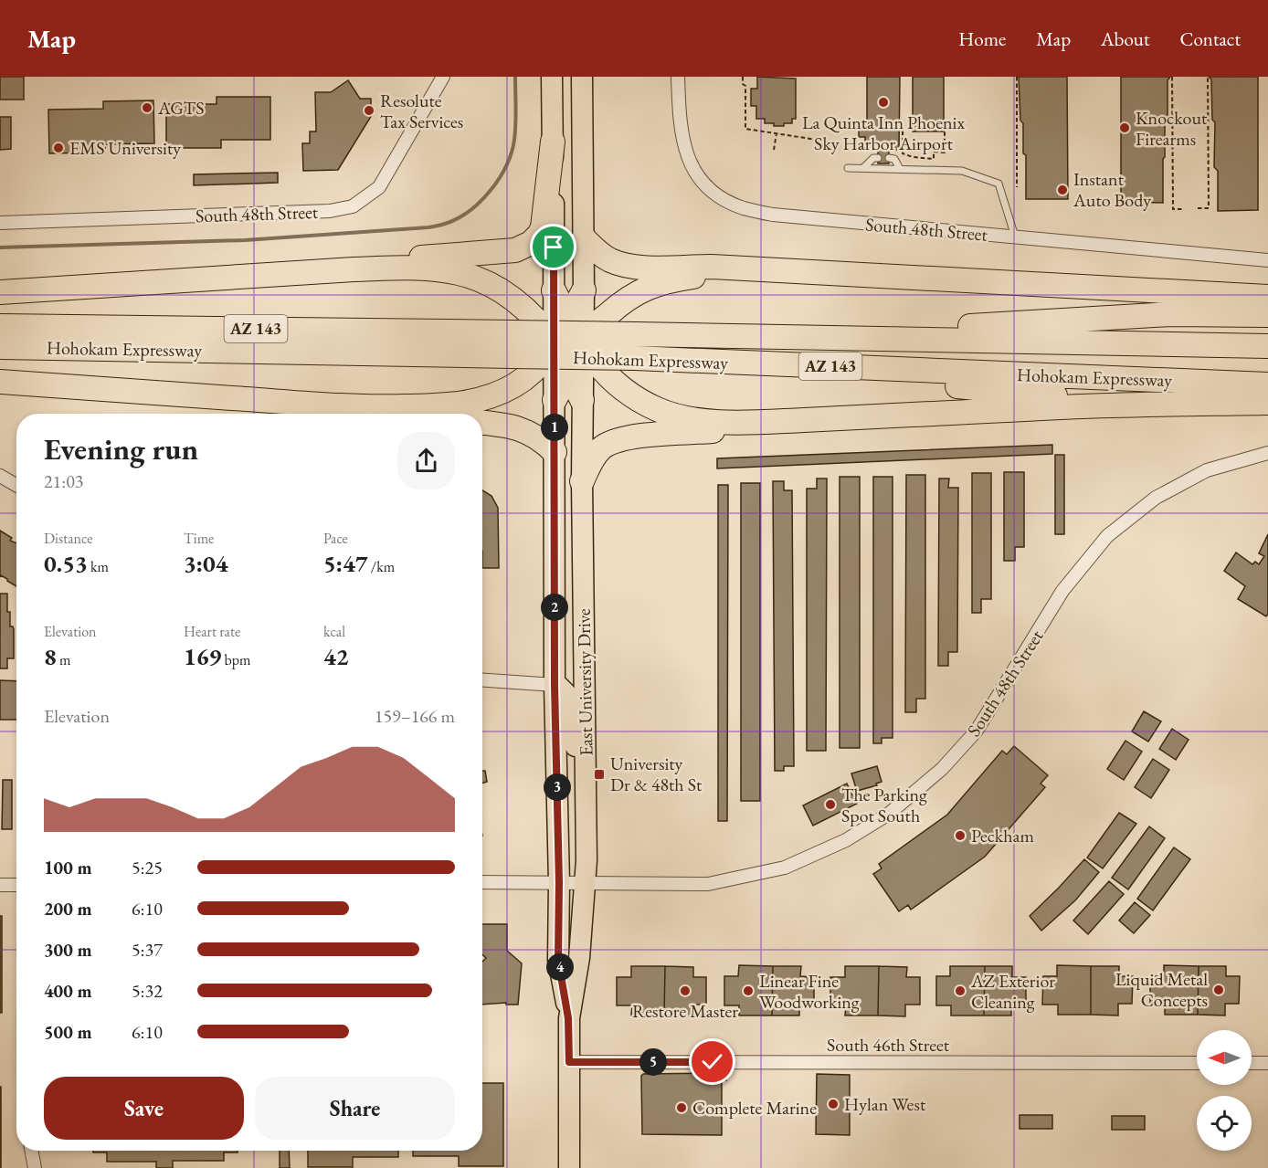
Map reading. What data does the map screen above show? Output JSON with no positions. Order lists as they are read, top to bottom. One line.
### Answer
{"streets":{"highway":["AZ 143","Hohokam Expressway"],"main road":["East University Drive"],"street":["South 48th Street","South 46th Street"]},"crossings":[["South 48th Street","East University Drive"],["East University Drive","South 46th Street"]],"places":{"other":["La Quinta Inn Phoenix Sky Harbor Airport","AGTS","Resolute Tax Services","Knockout Firearms","EMS University","Instant Auto Body","The Parking Spot South","Peckham","Liquid Metal Concepts","Restore Master","Linear Fine Woodworking","AZ Exterior Cleaning","Hylan West","Complete Marine"],"transit":["University Dr & 48th St"]},"north":"left","page":{"header":"Map","nav":["Home","Map","About","Contact"],"pins":["1","2","3","4","5"],"heading":["Evening run","21:03"],"stats":[["Distance","0.53 km"],["Time","3:04"],["Pace","5:47 /km"],["Elevation","8 m"],["Heart rate","169 bpm"],["kcal","42"]],"chart":["Elevation","159–166 m"],"list":[{"name":"100 m","note":"5:25"},{"name":"200 m","note":"6:10"},{"name":"300 m","note":"5:37"},{"name":"400 m","note":"5:32"},{"name":"500 m","note":"6:10"}],"buttons":["Save","Share"]}}
